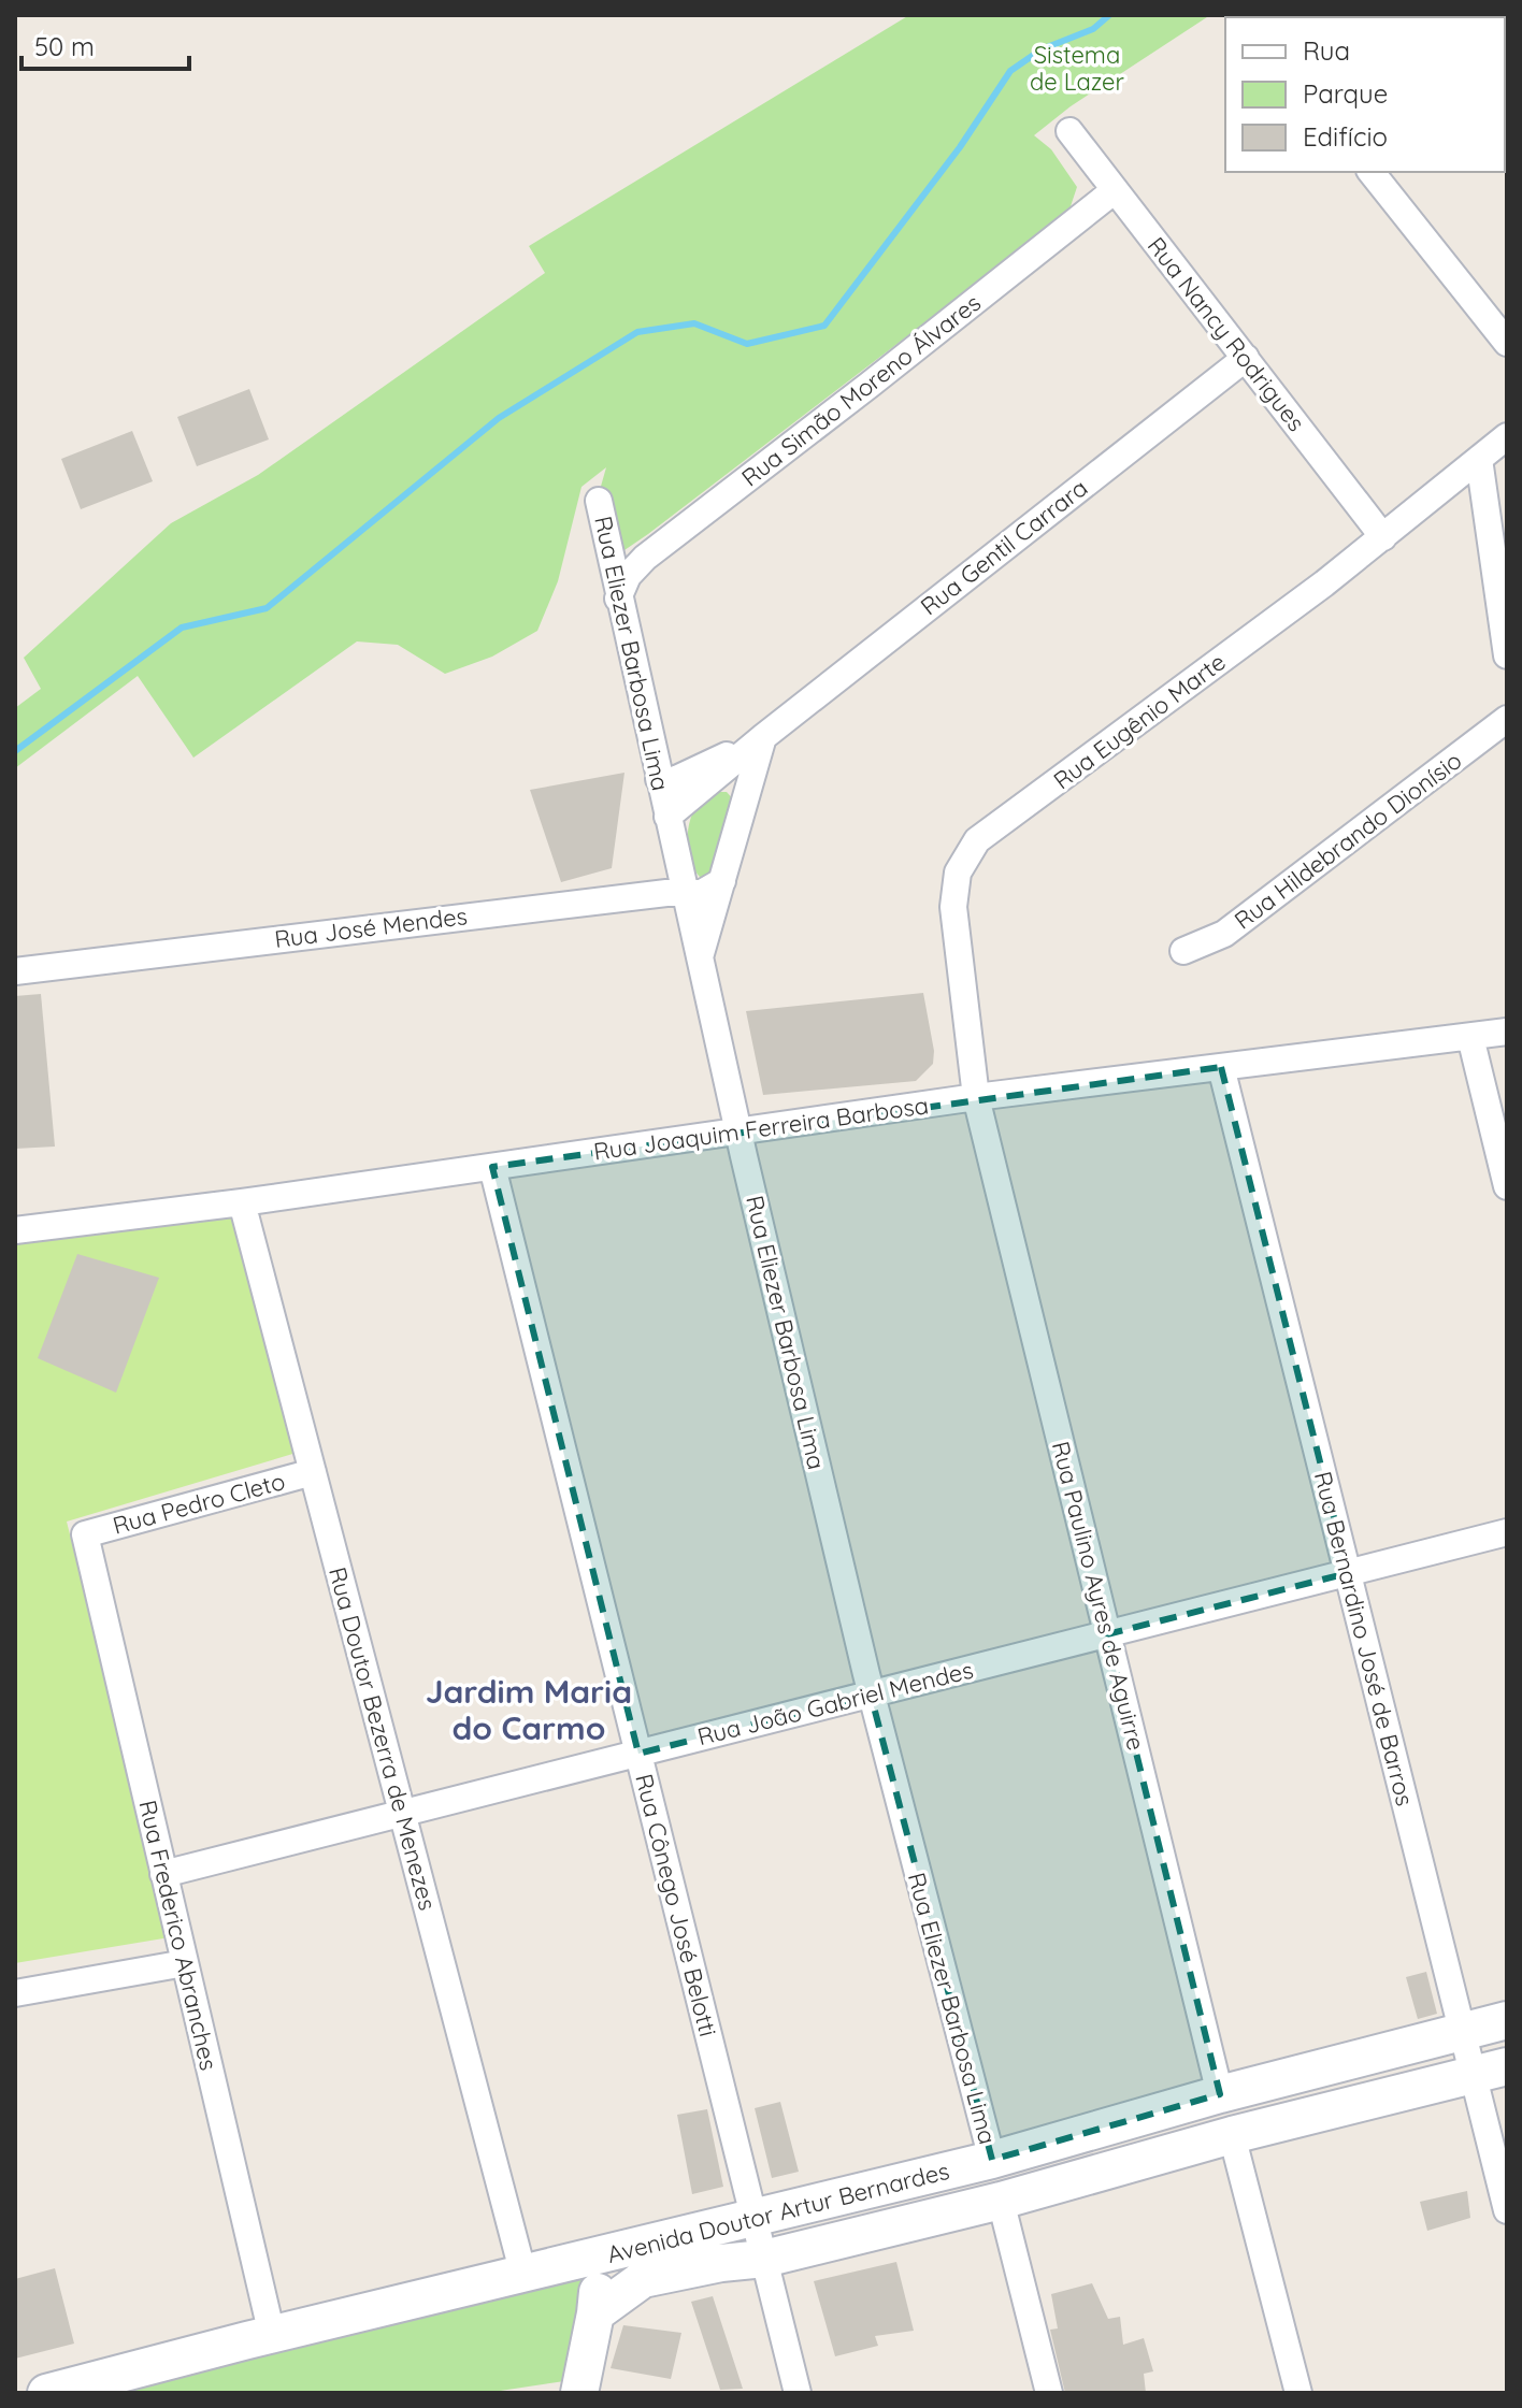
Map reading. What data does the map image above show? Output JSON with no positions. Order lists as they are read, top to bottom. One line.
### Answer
{"streets":{"main road":["Avenida Doutor Artur Bernardes"],"street":["Rua Nancy Rodrigues","Rua Simão Moreno Álvares","Rua Gentil Carrara","Rua Eliezer Barbosa Lima","Rua Eugênio Marte","Rua Hildebrando Dionísio","Rua José Mendes","Rua Joaquim Ferreira Barbosa","Rua Pedro Cleto","Rua Paulino Ayres de Aguirre","Rua Bernardino José de Barros","Rua João Gabriel Mendes","Rua Doutor Bezerra de Menezes","Rua Cônego José Belotti","Rua Frederico Abranches"]},"crossings":[["Rua Nancy Rodrigues","Rua Simão Moreno Álvares"],["Rua Nancy Rodrigues","Rua Gentil Carrara"],["Rua Nancy Rodrigues","Rua Eugênio Marte"],["Rua Simão Moreno Álvares","Rua Eliezer Barbosa Lima"],["Rua Gentil Carrara","Rua Eliezer Barbosa Lima"],["Rua Eliezer Barbosa Lima","Rua José Mendes"],["Rua Eliezer Barbosa Lima","Rua Joaquim Ferreira Barbosa"],["Rua Eliezer Barbosa Lima","Rua João Gabriel Mendes"],["Rua Eliezer Barbosa Lima","Avenida Doutor Artur Bernardes"],["Rua Eugênio Marte","Rua Joaquim Ferreira Barbosa"],["Rua Eugênio Marte","Rua Paulino Ayres de Aguirre"],["Rua Joaquim Ferreira Barbosa","Rua Paulino Ayres de Aguirre"],["Rua Joaquim Ferreira Barbosa","Rua Bernardino José de Barros"],["Rua Joaquim Ferreira Barbosa","Rua Doutor Bezerra de Menezes"],["Rua Joaquim Ferreira Barbosa","Rua Cônego José Belotti"],["Rua Pedro Cleto","Rua Doutor Bezerra de Menezes"],["Rua Pedro Cleto","Rua Frederico Abranches"],["Rua Paulino Ayres de Aguirre","Rua João Gabriel Mendes"],["Rua Paulino Ayres de Aguirre","Avenida Doutor Artur Bernardes"],["Rua Bernardino José de Barros","Rua João Gabriel Mendes"],["Rua Bernardino José de Barros","Avenida Doutor Artur Bernardes"],["Rua João Gabriel Mendes","Rua Doutor Bezerra de Menezes"],["Rua João Gabriel Mendes","Rua Cônego José Belotti"],["Rua João Gabriel Mendes","Rua Frederico Abranches"],["Rua Doutor Bezerra de Menezes","Avenida Doutor Artur Bernardes"],["Rua Cônego José Belotti","Avenida Doutor Artur Bernardes"],["Rua Frederico Abranches","Avenida Doutor Artur Bernardes"]],"districts":["Jardim Maria do Carmo"],"parks":["Sistema de Lazer"],"legend":["Rua","Parque","Edifício"],"scale_bar":"50 m"}
